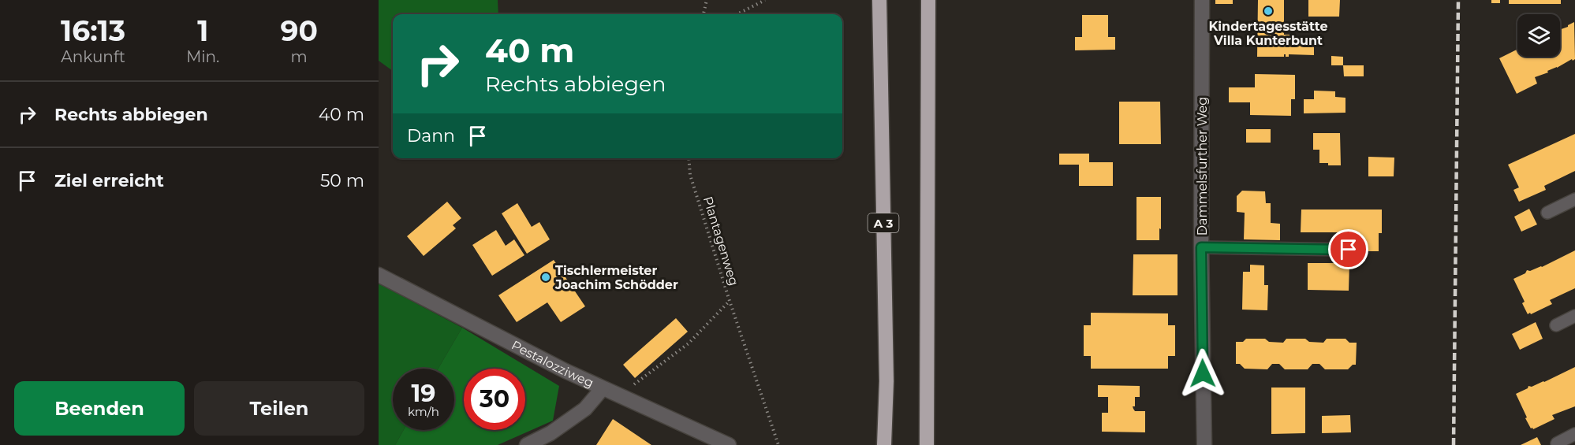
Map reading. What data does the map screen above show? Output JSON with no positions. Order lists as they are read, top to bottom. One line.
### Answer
{"streets":{"highway":["A 3"],"street":["Dammelsfurther Weg","Pestalozziweg"],"path":["Plantagenweg"]},"crossings":[["Plantagenweg","Pestalozziweg"]],"places":["Kindertagesstätte Villa Kunterbunt","Tischlermeister Joachim Schödder"],"page":{"eta":["16:13","Ankunft","1","Min.","90","m"],"turn":["40 m","Rechts abbiegen"],"list":[{"name":"Rechts abbiegen","value":"40 m"},{"name":"Ziel erreicht","value":"50 m"}],"then":"Dann","speed":"19 km/h","limit":"30","buttons":["Beenden","Teilen"]}}
